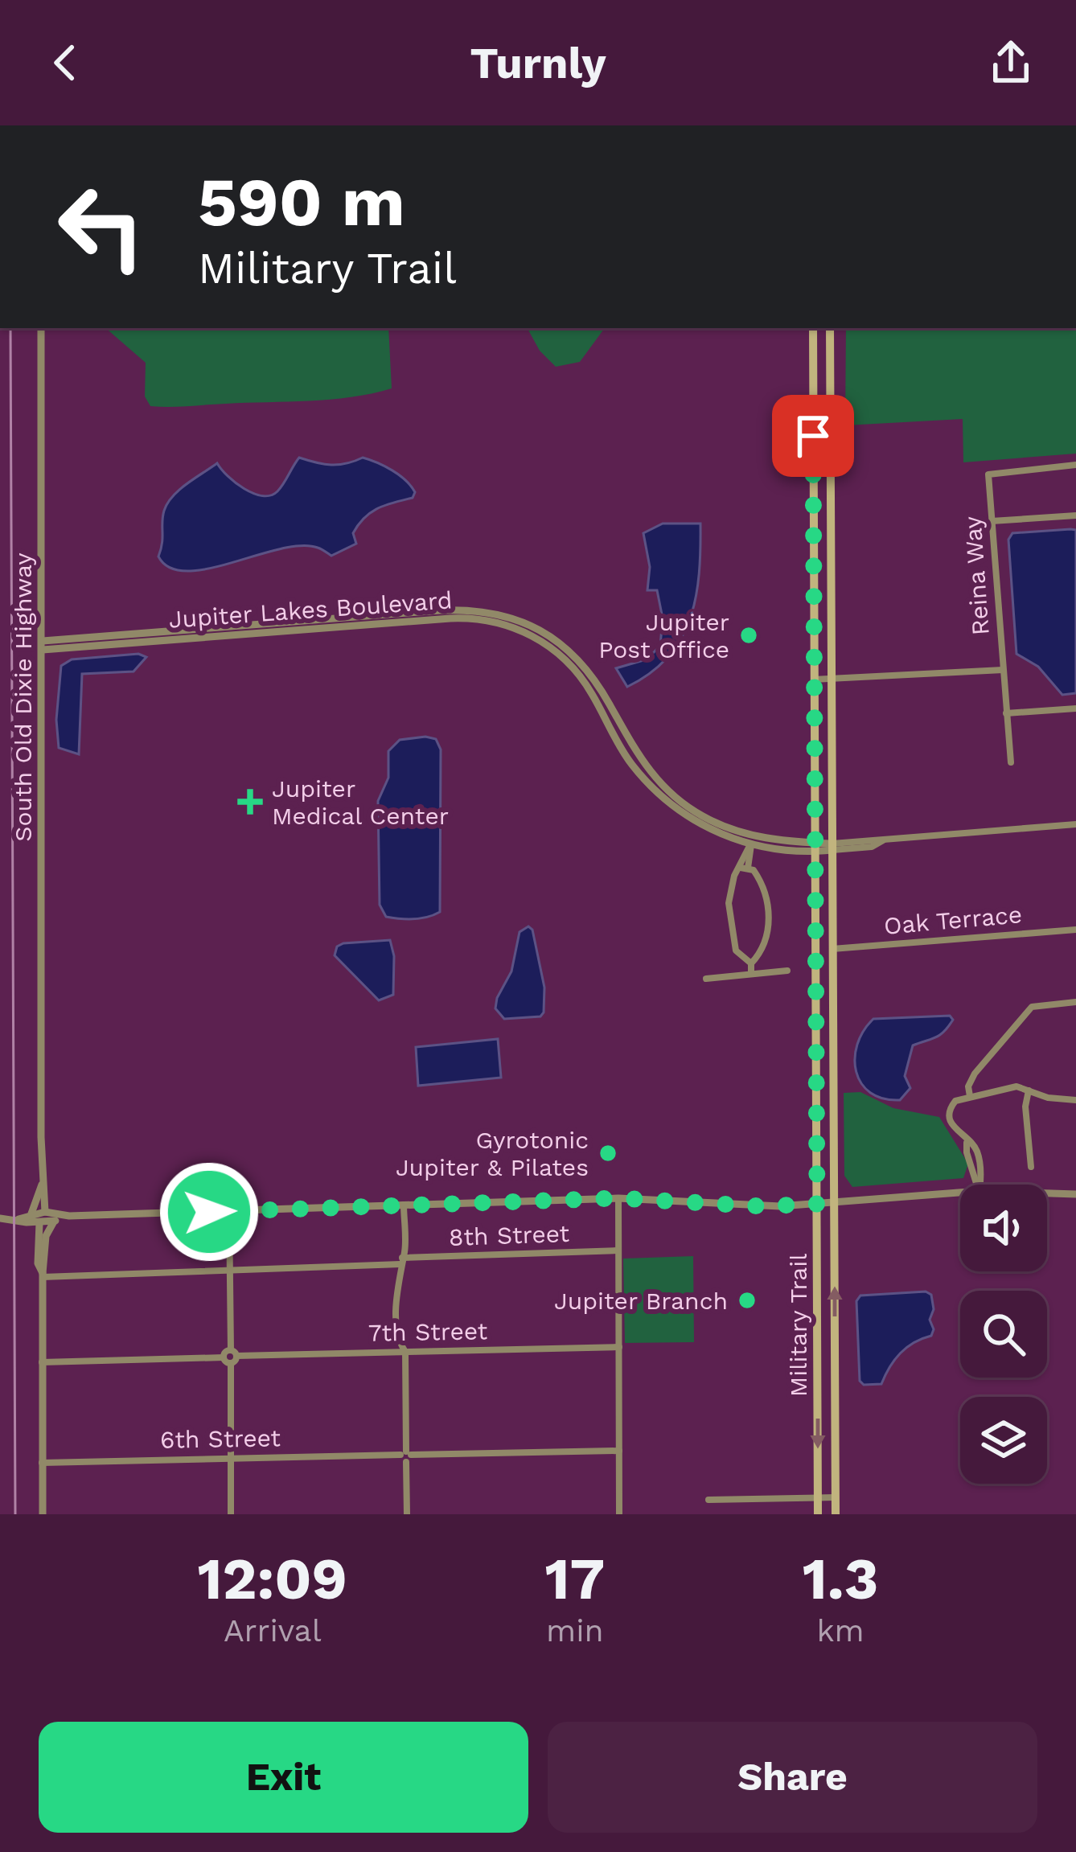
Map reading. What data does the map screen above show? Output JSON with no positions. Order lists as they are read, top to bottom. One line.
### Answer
{"streets":{"main road":["Military Trail"],"street":["Reina Way","Jupiter Lakes Boulevard","South Old Dixie Highway","Oak Terrace","8th Street","7th Street","6th Street"]},"crossings":[["Jupiter Lakes Boulevard","South Old Dixie Highway"],["Jupiter Lakes Boulevard","Military Trail"],["Oak Terrace","Military Trail"]],"places":{"other":["Jupiter Post Office","Gyrotonic Jupiter & Pilates","Jupiter Branch"],"health":["Jupiter Medical Center"]},"page":{"header":"Turnly","turn":["590 m","Military Trail"],"eta":["12:09","Arrival","17","min","1.3","km"],"buttons":["Exit","Share"]}}
